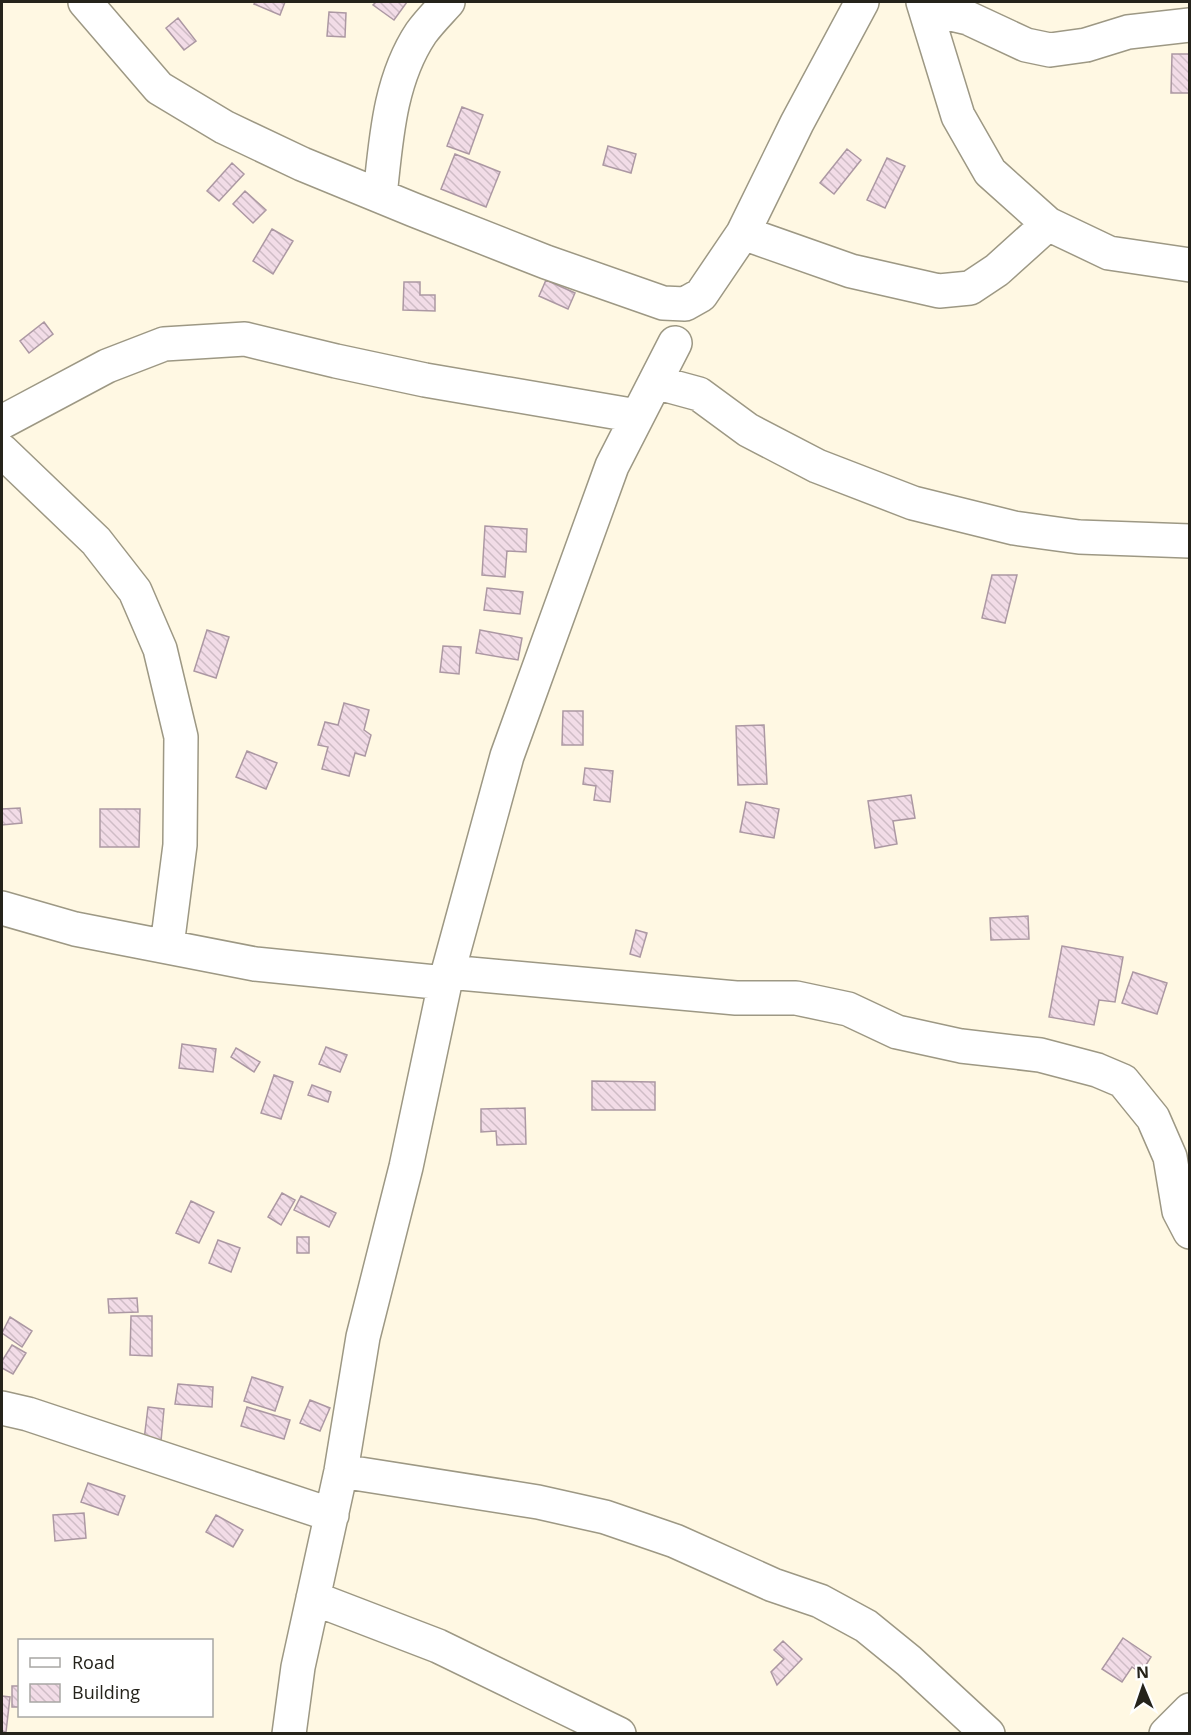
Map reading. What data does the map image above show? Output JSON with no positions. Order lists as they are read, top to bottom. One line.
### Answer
{"legend":["Road","Building"],"north":"top"}
